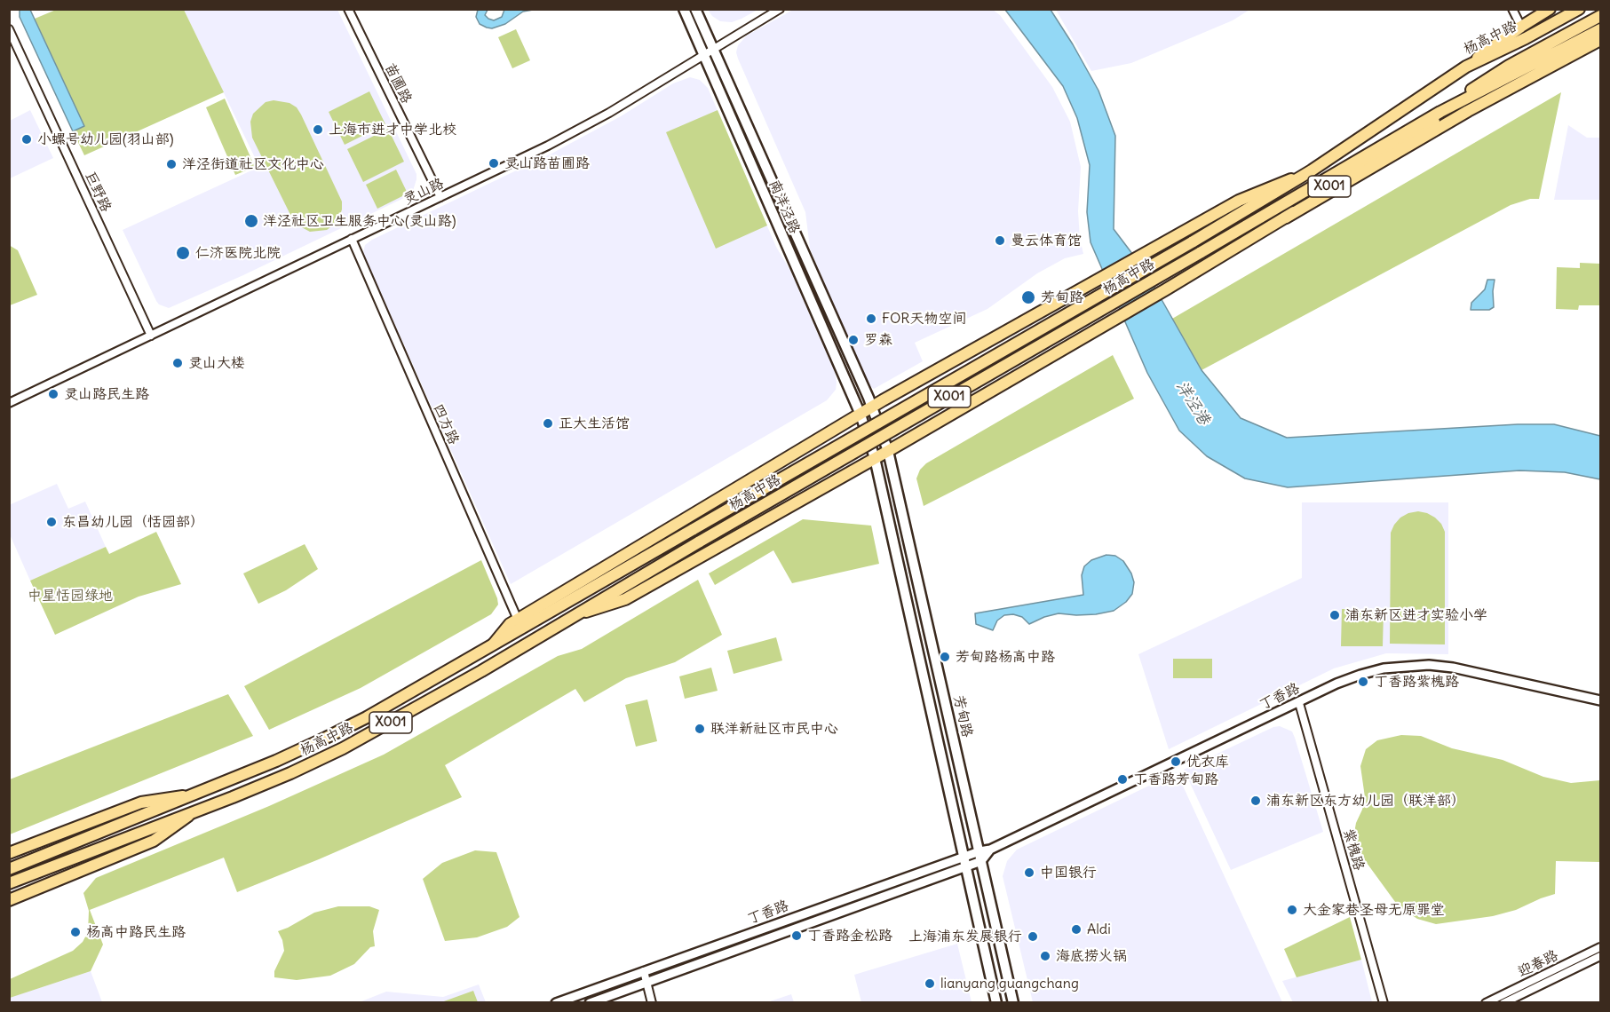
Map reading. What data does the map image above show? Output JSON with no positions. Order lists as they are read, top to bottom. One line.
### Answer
{"streets":{"main road":["杨高中路","X001","南洋泾路","芳甸路"],"street":["苗圃路","巨野路","灵山路","四方路","丁香路","紫槐路","迎春路"]},"crossings":[["杨高中路","X001"],["杨高中路","南洋泾路"],["杨高中路","四方路"],["杨高中路","芳甸路"],["苗圃路","灵山路"],["X001","芳甸路"],["巨野路","灵山路"],["灵山路","南洋泾路"],["灵山路","四方路"],["南洋泾路","芳甸路"],["丁香路","芳甸路"],["丁香路","紫槐路"]],"water":["洋泾港"],"parks":["中星恬园绿地"],"places":["上海市进才中学北校","小螺号幼儿园(羽山部)","灵山路苗圃路","洋泾街道社区文化中心","洋泾社区卫生服务中心(灵山路)","曼云体育馆","仁济医院北院","芳甸路","FOR天物空间","罗森","灵山大楼","灵山路民生路","正大生活馆","东昌幼儿园（恬园部）","浦东新区进才实验小学","芳甸路杨高中路","丁香路紫槐路","联洋新社区市民中心","优衣库","丁香路芳甸路","浦东新区东方幼儿园（联洋部）","中国银行","大金家巷圣母无原罪堂","Aldi","杨高中路民生路","丁香路金松路","上海浦东发展银行","海底捞火锅","lianyang guangchang"]}
